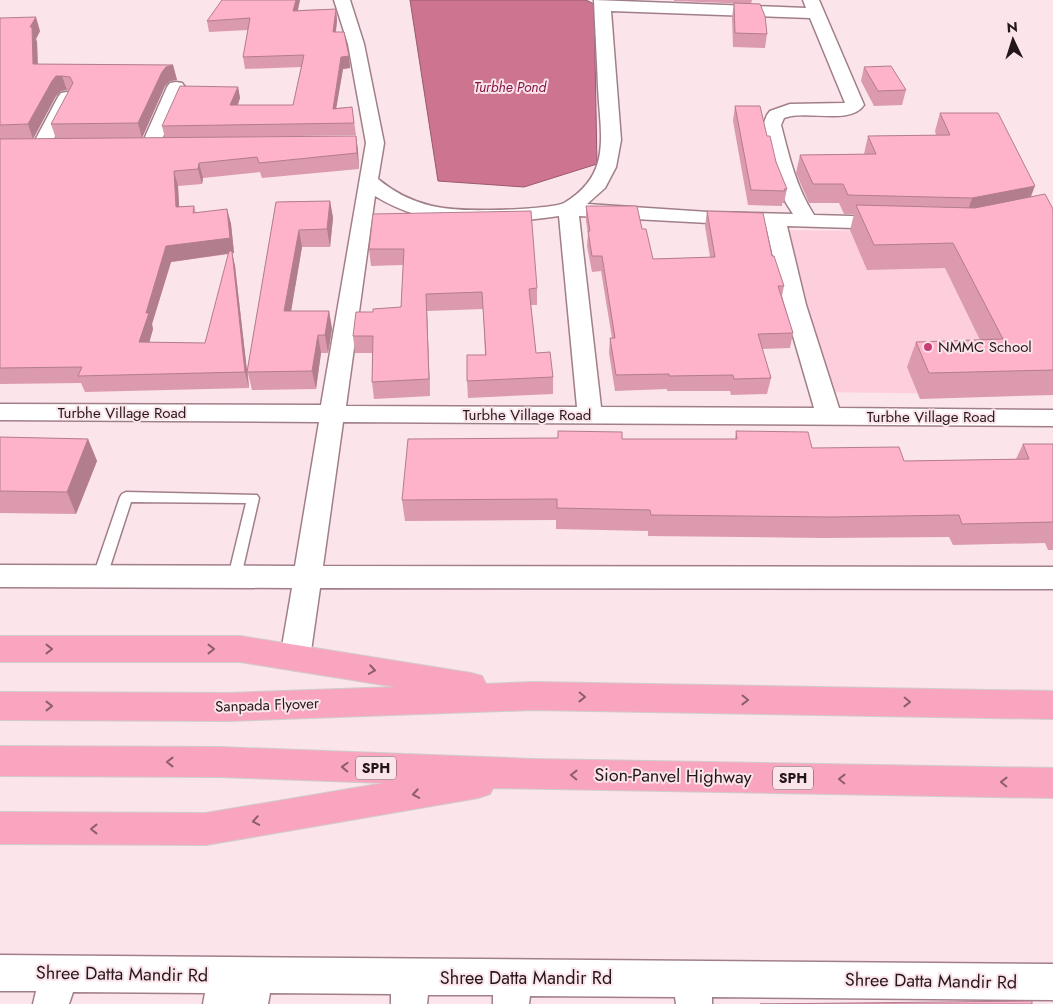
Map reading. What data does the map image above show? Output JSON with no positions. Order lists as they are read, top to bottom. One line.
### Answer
{"streets":{"highway":["Sanpada Flyover","SPH","Sion-Panvel Highway"],"street":["Turbhe Village Road","Shree Datta Mandir Rd"]},"crossings":[["SPH","Sion-Panvel Highway"]],"water":["Turbhe Pond"],"places":["NMMC School"],"north":"top"}
